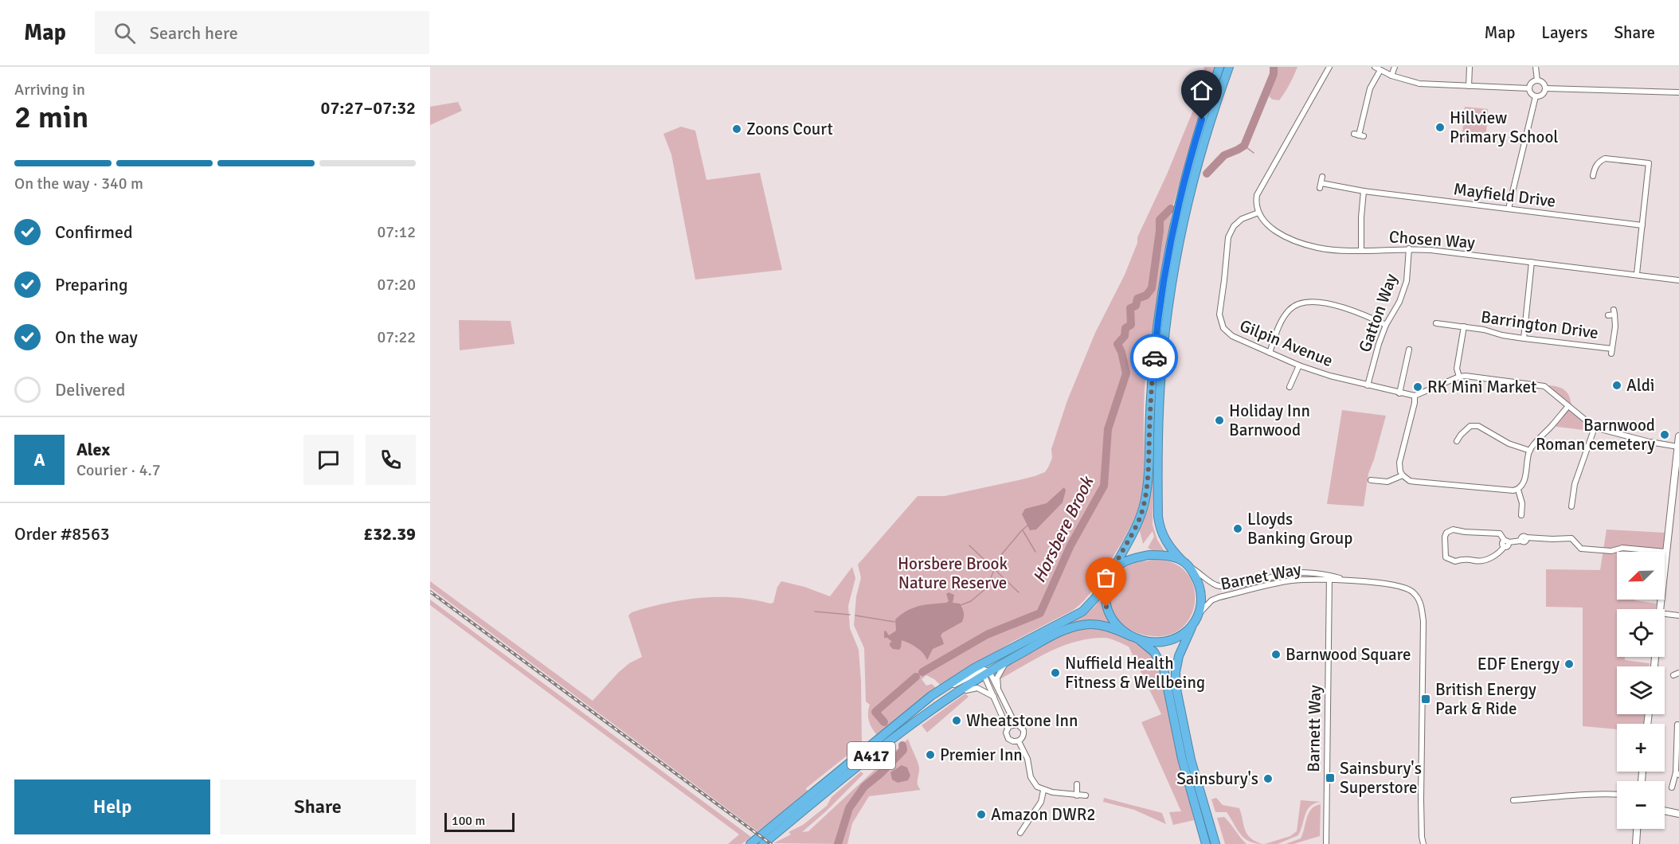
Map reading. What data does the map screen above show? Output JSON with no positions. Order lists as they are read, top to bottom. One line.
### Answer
{"streets":{"highway":["A417"],"street":["Mayfield Drive","Chosen Way","Gatton Way","Barrington Drive","Gilpin Avenue","Barnet Way","Barnett Way"]},"crossings":[["Chosen Way","Gatton Way"],["Chosen Way","Gilpin Avenue"],["Gatton Way","Gilpin Avenue"],["Barnet Way","Barnett Way"],["Barnet Way","A417"]],"water":["Horsbere Brook"],"parks":["Horsbere Brook Nature Reserve"],"places":{"other":["Hillview Primary School","Zoons Court","Aldi","RK Mini Market","Holiday Inn Barnwood","Barnwood Roman cemetery","Lloyds Banking Group","Barnwood Square","EDF Energy","Nuffield Health Fitness & Wellbeing","Wheatstone Inn","Premier Inn","Sainsbury's","Amazon DWR2"],"transit":["British Energy Park & Ride","Sainsbury's Superstore"]},"scale_bar":"100 m","north":"bottom left","page":{"header":"Map","search":"Search here","nav":["Map","Layers","Share"],"heading":["2 min","Arriving in","07:27–07:32"],"panel":["Alex","Courier · 4.7","Order #8563","£32.39"],"bar":"On the way · 340 m","list":[["Confirmed","07:12"],["Preparing","07:20"],["On the way","07:22"],"Delivered"],"round":"A","map_buttons":["+","−"],"buttons":["Help","Share"],"scale":"100 m"}}
